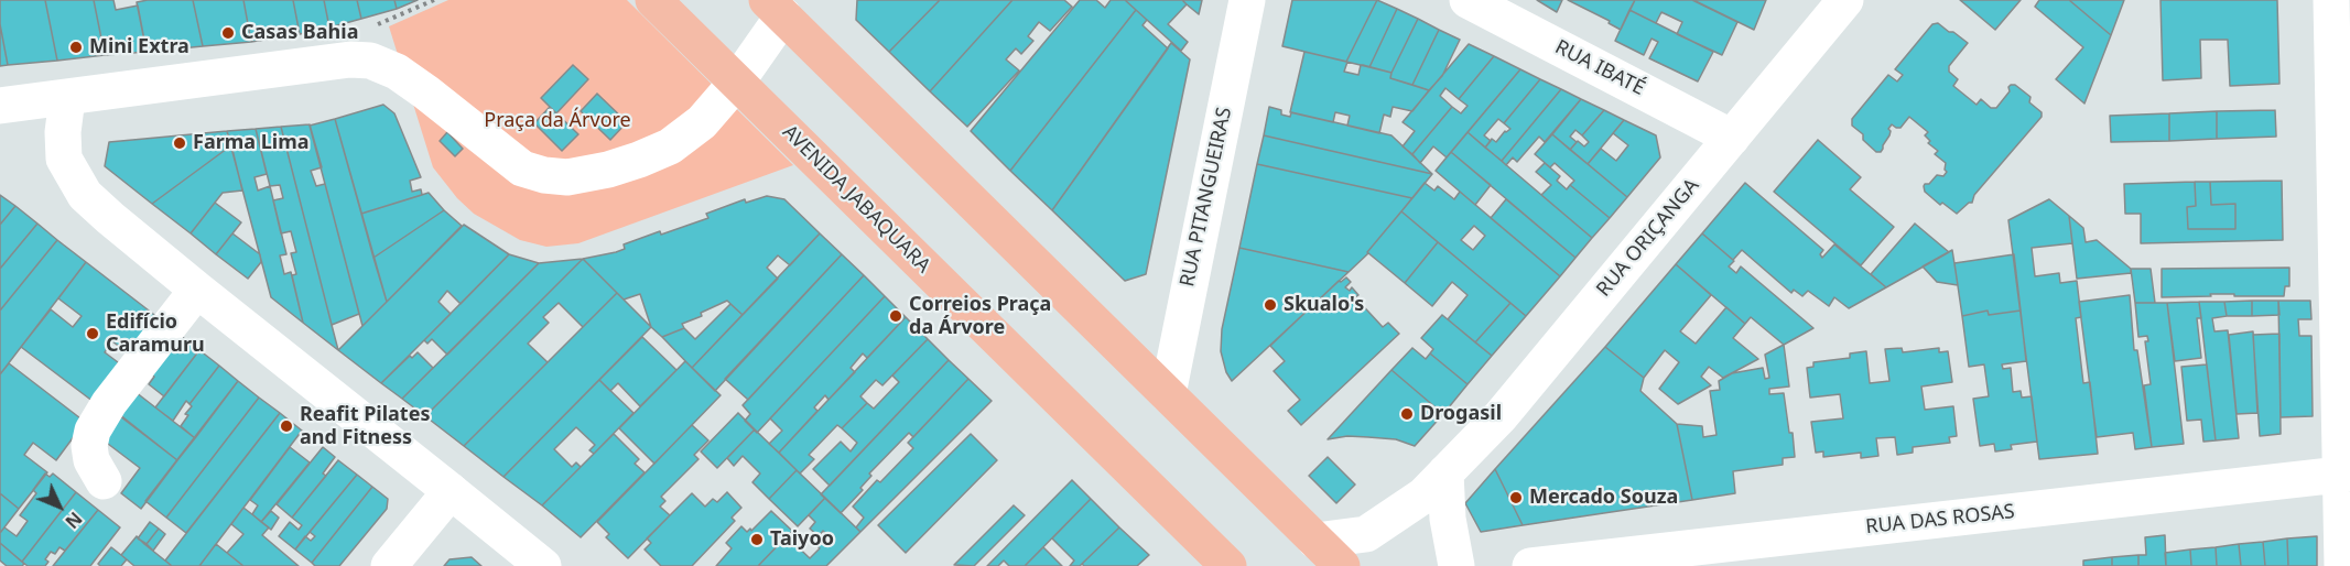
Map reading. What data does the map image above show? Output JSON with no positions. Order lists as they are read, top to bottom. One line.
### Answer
{"streets":{"main road":["AVENIDA JABAQUARA"],"street":["RUA IBATÉ","RUA PITANGUEIRAS","RUA ORIÇANGA","RUA DAS ROSAS"]},"crossings":[["RUA IBATÉ","RUA ORIÇANGA"]],"parks":["Praça da Árvore"],"places":["Casas Bahia","Mini Extra","Farma Lima","Skualo's","Correios Praça da Árvore","Edifício Caramuru","Drogasil","Reafit Pilates and Fitness","Mercado Souza","Taiyoo"],"north":"bottom right"}
